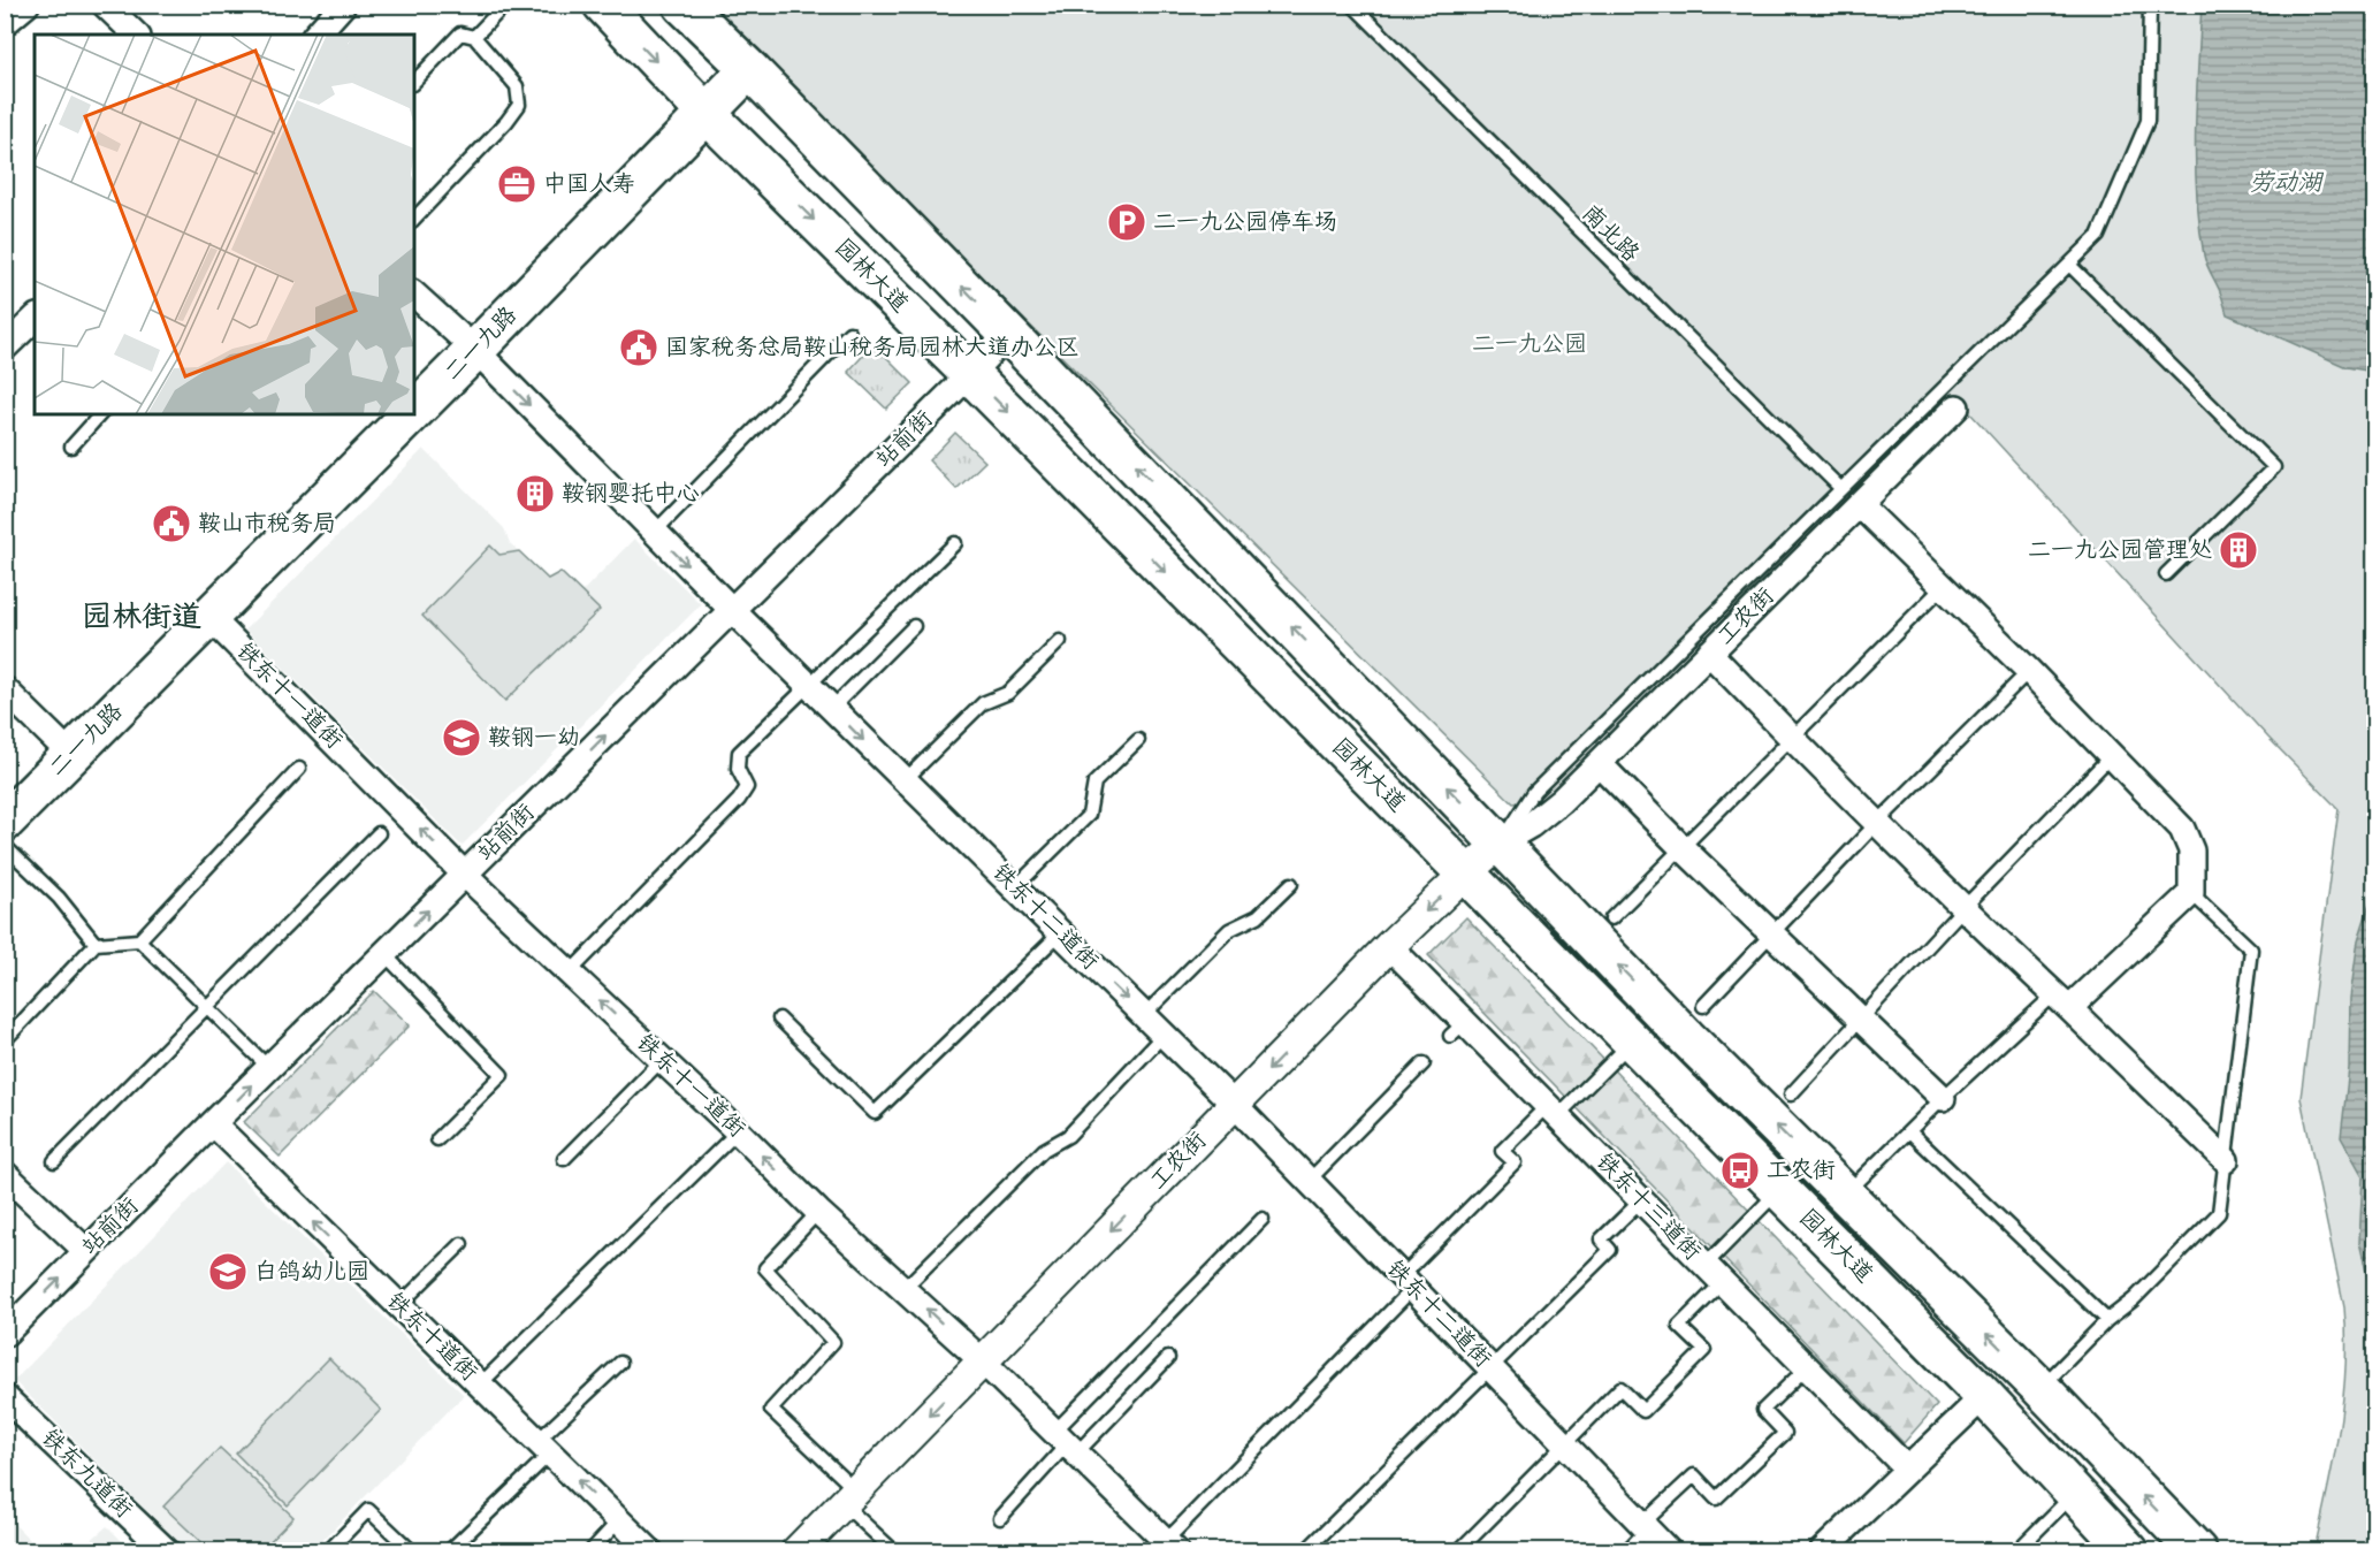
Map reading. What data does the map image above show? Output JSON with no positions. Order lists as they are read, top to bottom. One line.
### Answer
{"streets":{"main road":["园林大道","二一九路"],"street":["站前街","工农街","铁东十一道街","铁东十二道街","铁东十三道街","铁东十道街","铁东九道街"],"lane":["南北路"]},"crossings":[["园林大道","二一九路"],["园林大道","站前街"],["园林大道","工农街"],["二一九路","铁东十一道街"],["二一九路","铁东十二道街"],["站前街","铁东十一道街"],["站前街","铁东十二道街"],["站前街","铁东十道街"],["工农街","铁东十一道街"],["工农街","铁东十二道街"],["工农街","铁东十三道街"]],"one_way":["站前街","工农街","铁东十一道街","铁东十道街"],"districts":["园林街道"],"water":["劳动湖"],"parks":["二一九公园"],"places":{"office":["中国人寿"],"parking":["二一九公园停车场"],"public building":["国家税务总局鞍山税务局园林大道办公区","鞍山市税务局"],"building":["鞍钢婴托中心","二一九公园管理处"],"school or university":["鞍钢一幼","白鸽幼儿园"],"bus stop":["工农街"]}}
